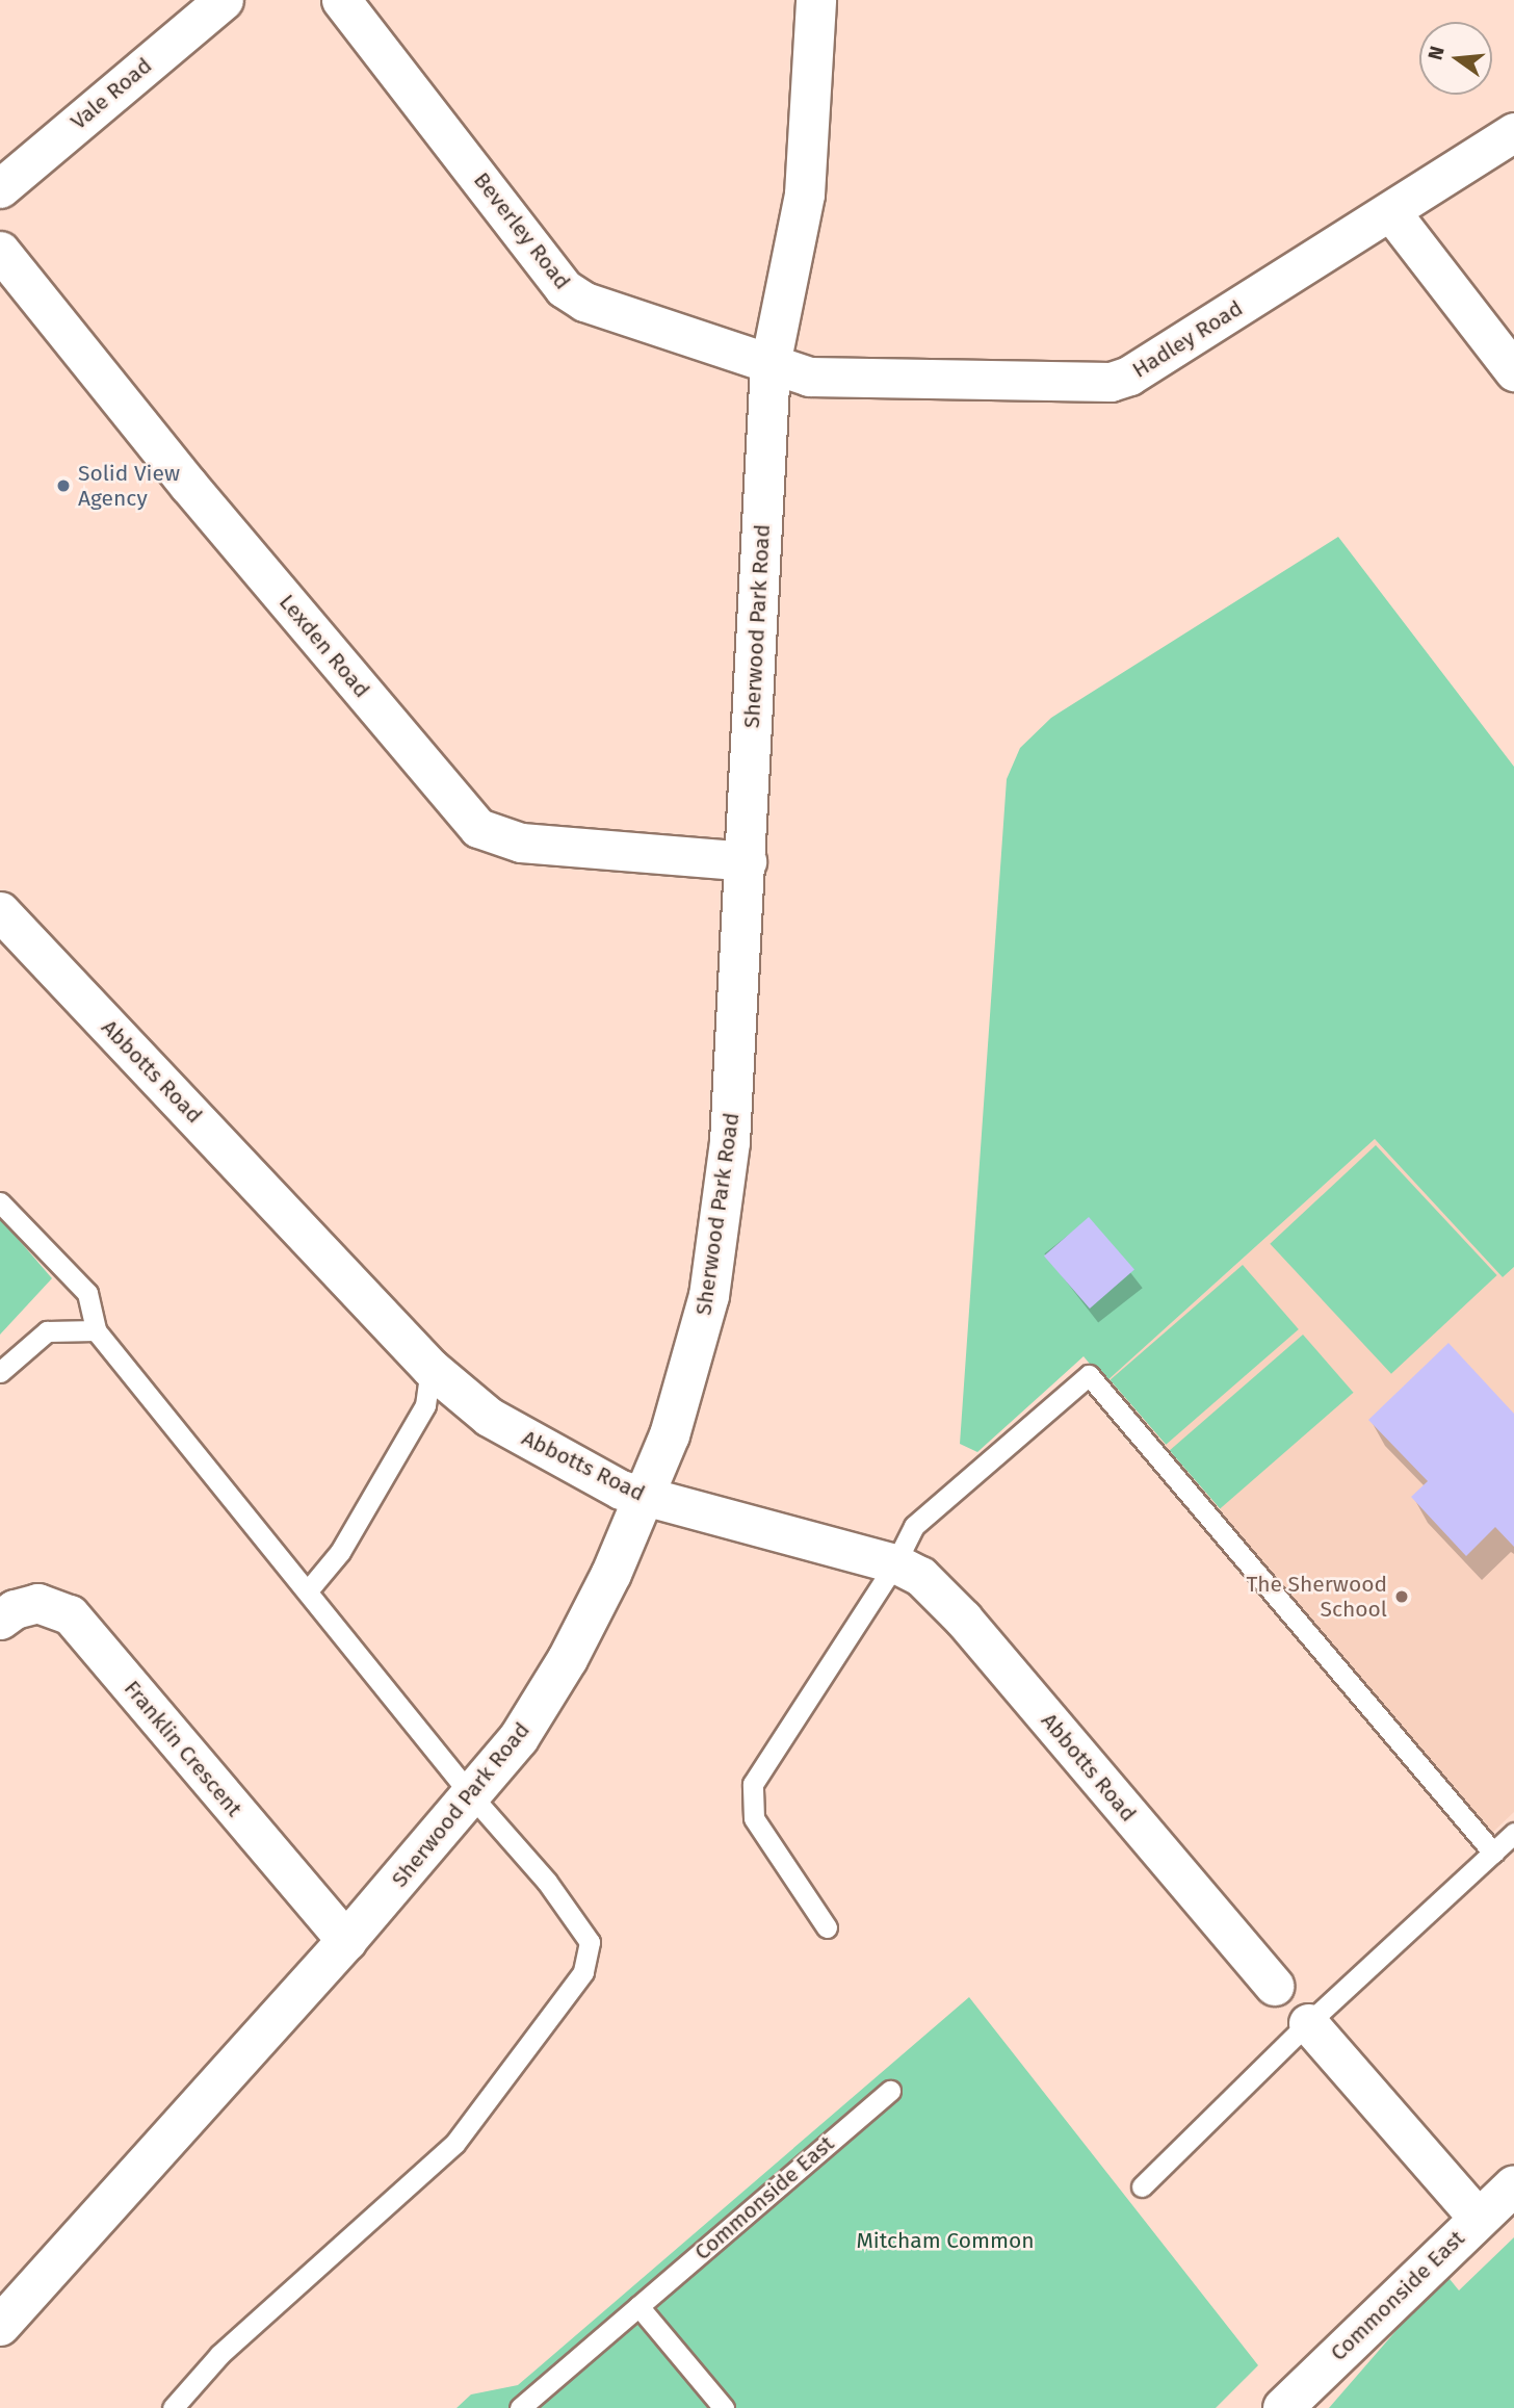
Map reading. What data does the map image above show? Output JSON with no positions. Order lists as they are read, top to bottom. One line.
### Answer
{"streets":{"street":["Vale Road","Beverley Road","Hadley Road","Sherwood Park Road","Lexden Road","Abbotts Road","Franklin Crescent","Commonside East"]},"crossings":[["Beverley Road","Hadley Road"],["Beverley Road","Sherwood Park Road"],["Hadley Road","Sherwood Park Road"],["Sherwood Park Road","Lexden Road"],["Sherwood Park Road","Abbotts Road"],["Sherwood Park Road","Franklin Crescent"]],"parks":["Mitcham Common"],"places":["Solid View Agency","The Sherwood School"],"north":"left"}
